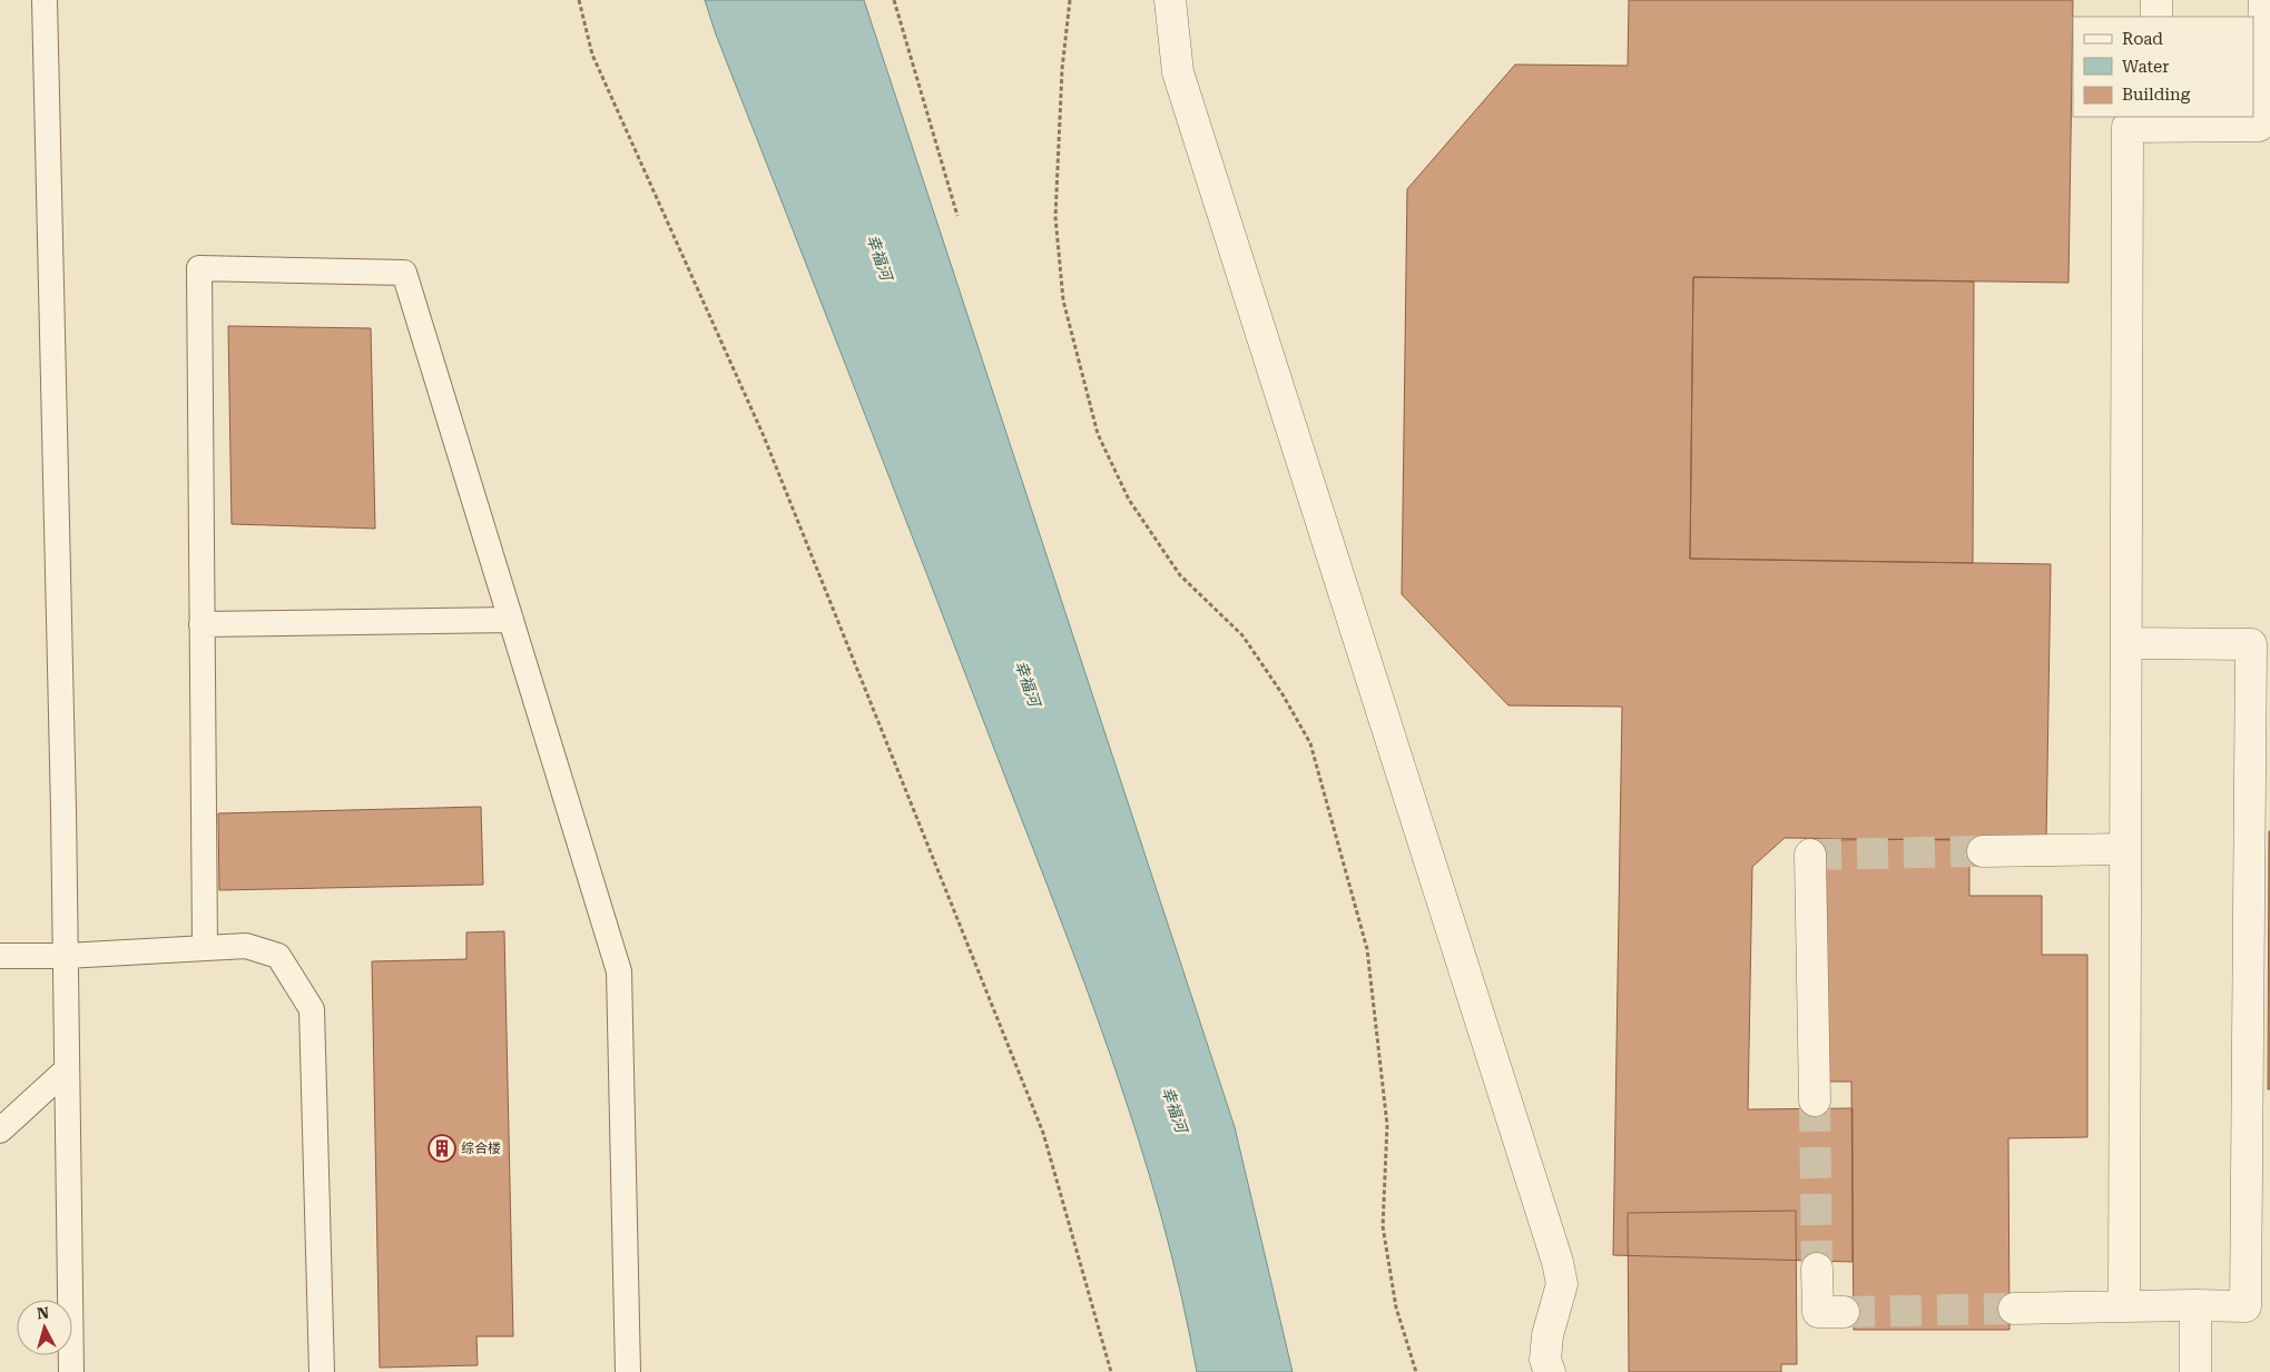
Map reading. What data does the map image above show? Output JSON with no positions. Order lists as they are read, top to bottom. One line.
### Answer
{"water":["幸福河"],"places":{"building":["综合楼"]},"legend":["Road","Water","Building"],"north":"top"}
